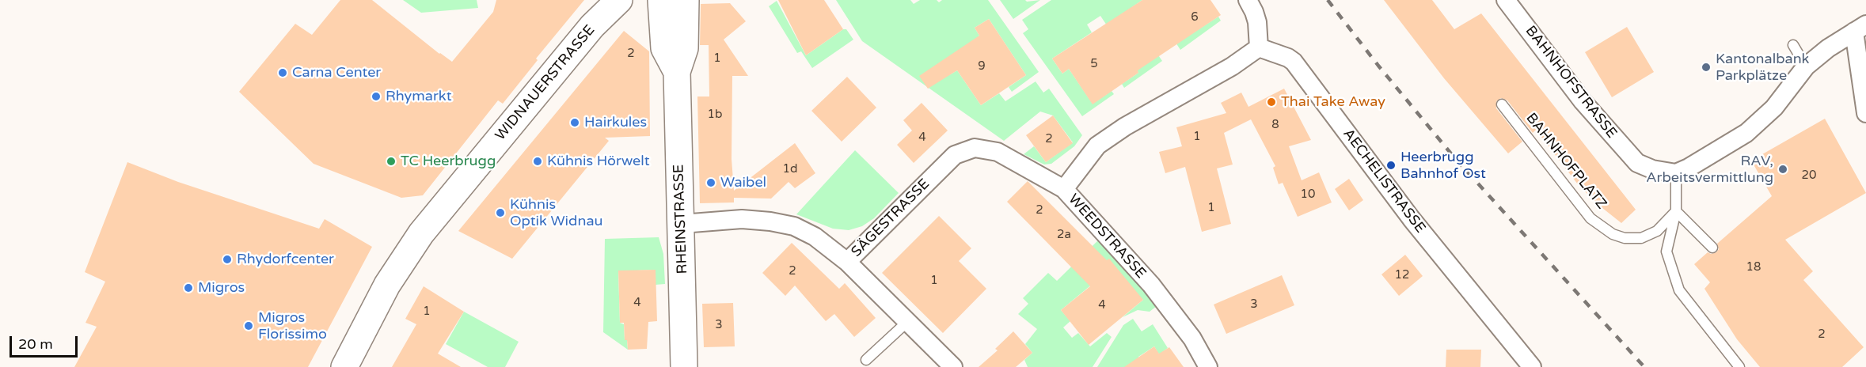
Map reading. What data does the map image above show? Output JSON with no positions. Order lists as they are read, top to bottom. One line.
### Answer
{"streets":{"main road":["WIDNAUERSTRASSE","RHEINSTRASSE"],"street":["BAHNHOFSTRASSE","AECHELISTRASSE","SÄGESTRASSE","WEEDSTRASSE"],"lane":["BAHNHOFPLATZ"]},"crossings":[["AECHELISTRASSE","WEEDSTRASSE"],["SÄGESTRASSE","RHEINSTRASSE"],["SÄGESTRASSE","WEEDSTRASSE"]],"places":["Kantonalbank Parkplätze","Carna Center","Rhymarkt","Thai Take Away","Hairkules","TC Heerbrugg","Kühnis Hörwelt","Heerbrugg Bahnhof Ost","RAV, Arbeitsvermittlung","Waibel","Kühnis Optik Widnau","Rhydorfcenter","Migros","Migros Florissimo"],"house_numbers":["6","2","1","5","9","1b","8","1","4","2","1d","20","10","1","2","2a","18","2","12","1","4","3","4","1","3","2"],"scale_bar":"20 m"}
